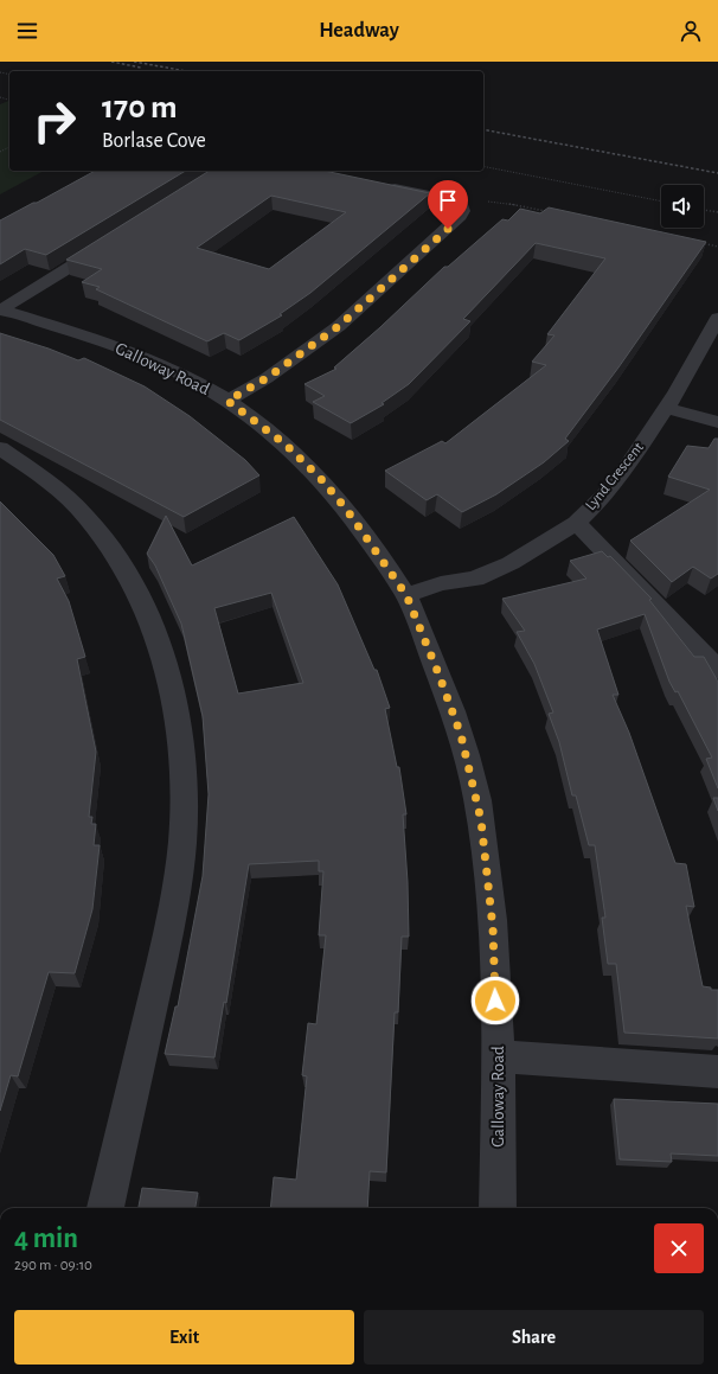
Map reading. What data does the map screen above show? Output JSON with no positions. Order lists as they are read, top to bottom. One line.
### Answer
{"streets":{"street":["Galloway Road","Lynd Crescent"]},"crossings":[["Galloway Road","Lynd Crescent"]],"page":{"header":"Headway","turn":["170 m","Borlase Cove"],"heading":["4 min","290 m · 09:10"],"buttons":["Exit","Share"]}}
